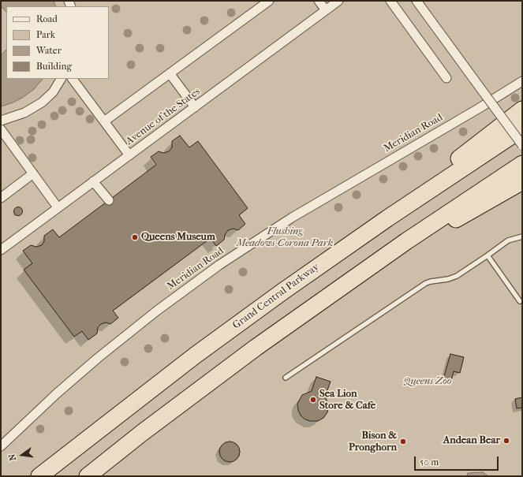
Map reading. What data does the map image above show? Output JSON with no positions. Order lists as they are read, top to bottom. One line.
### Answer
{"streets":{"highway":["Grand Central Parkway"],"street":["Avenue of the States","Meridian Road"]},"parks":["Flushing Meadows-Corona Park","Queens Zoo"],"places":["Queens Museum","Sea Lion Store & Cafe","Andean Bear","Bison & Pronghorn"],"legend":["Road","Park","Water","Building"],"scale_bar":"50 m","north":"left"}
